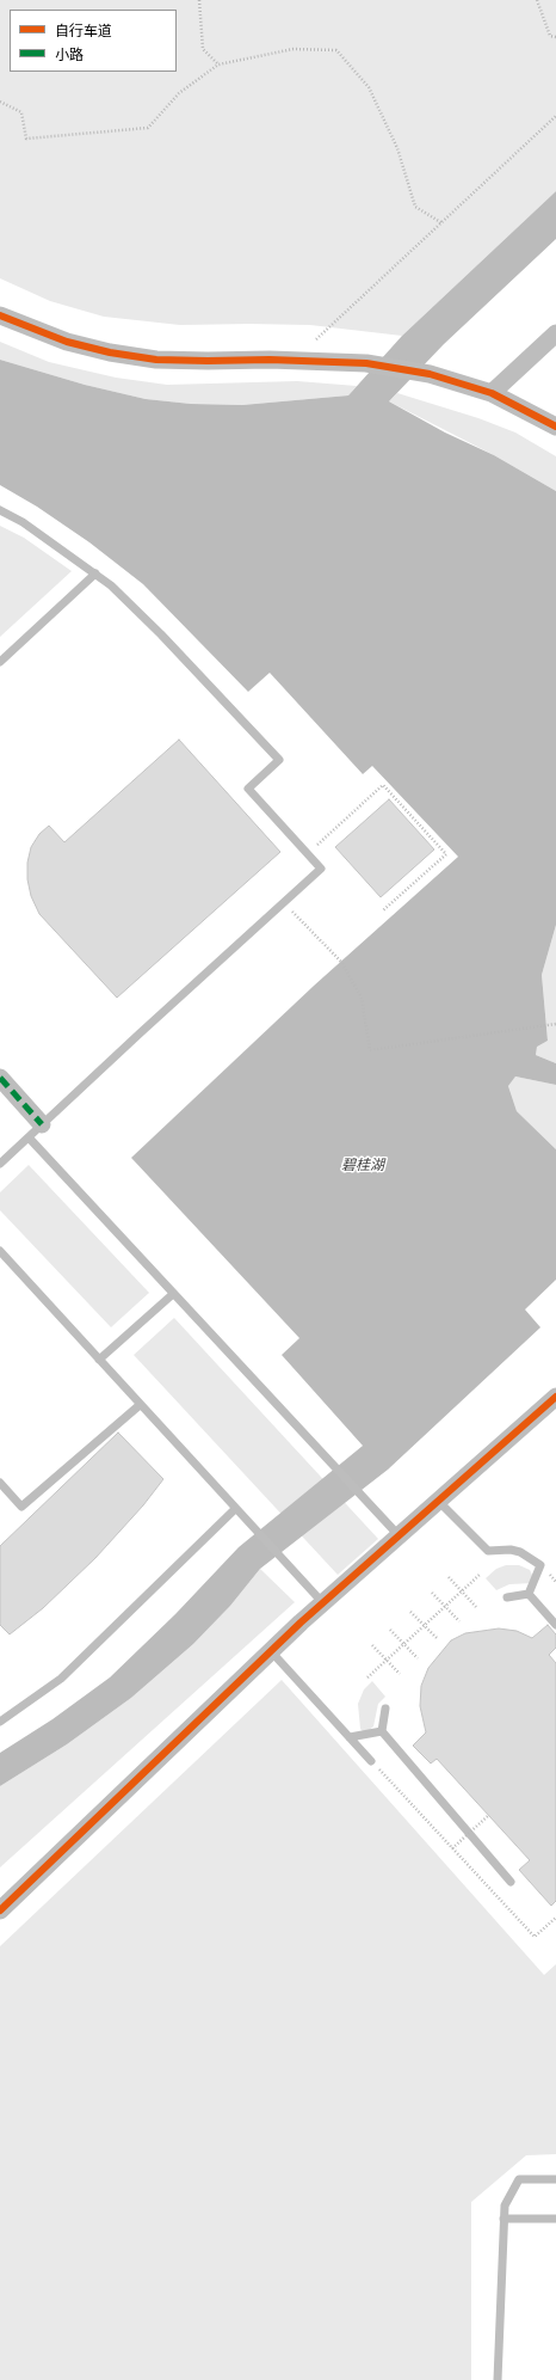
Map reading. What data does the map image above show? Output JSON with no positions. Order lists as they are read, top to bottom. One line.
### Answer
{"water":["碧桂湖"],"legend":["自行车道","小路"]}
